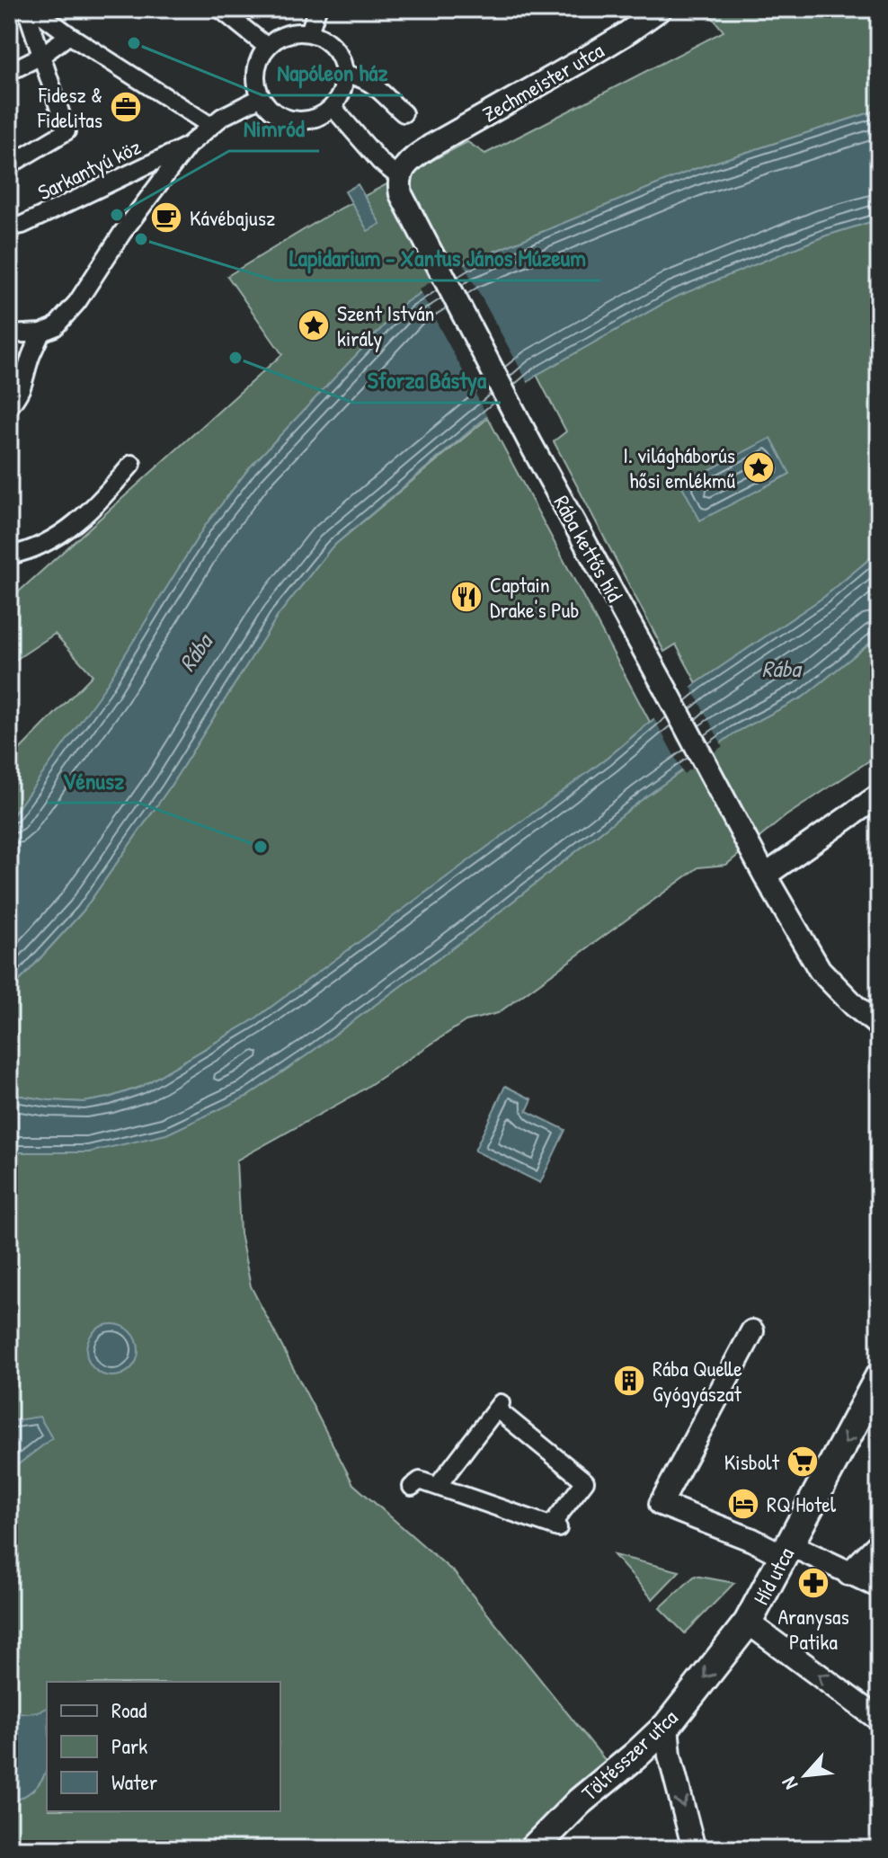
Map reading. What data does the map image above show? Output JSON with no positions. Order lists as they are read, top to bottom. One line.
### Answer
{"streets":{"street":["Zechmeister utca","Sarkantyú köz","Rába kettős híd","Híd utca","Töltésszer utca"]},"crossings":[["Zechmeister utca","Rába kettős híd"],["Híd utca","Töltésszer utca"]],"one_way":["Híd utca","Töltésszer utca"],"water":["Rába"],"places":{"other":["Napóleon ház","Nimród","Lapidarium - Xantus János Múzeum","Sforza Bástya","Vénusz"],"office":["Fidesz & Fidelitas"],"cafe":["Kávébajusz"],"place":["Szent István király","I. világháborús hősi emlékmű"],"restaurant":["Captain Drake's Pub"],"building":["Rába Quelle Gyógyászat"],"supermarket":["Kisbolt"],"hotel":["RQ Hotel"],"pharmacy":["Aranysas Patika"]},"legend":["Road","Park","Water"],"north":"bottom left"}
